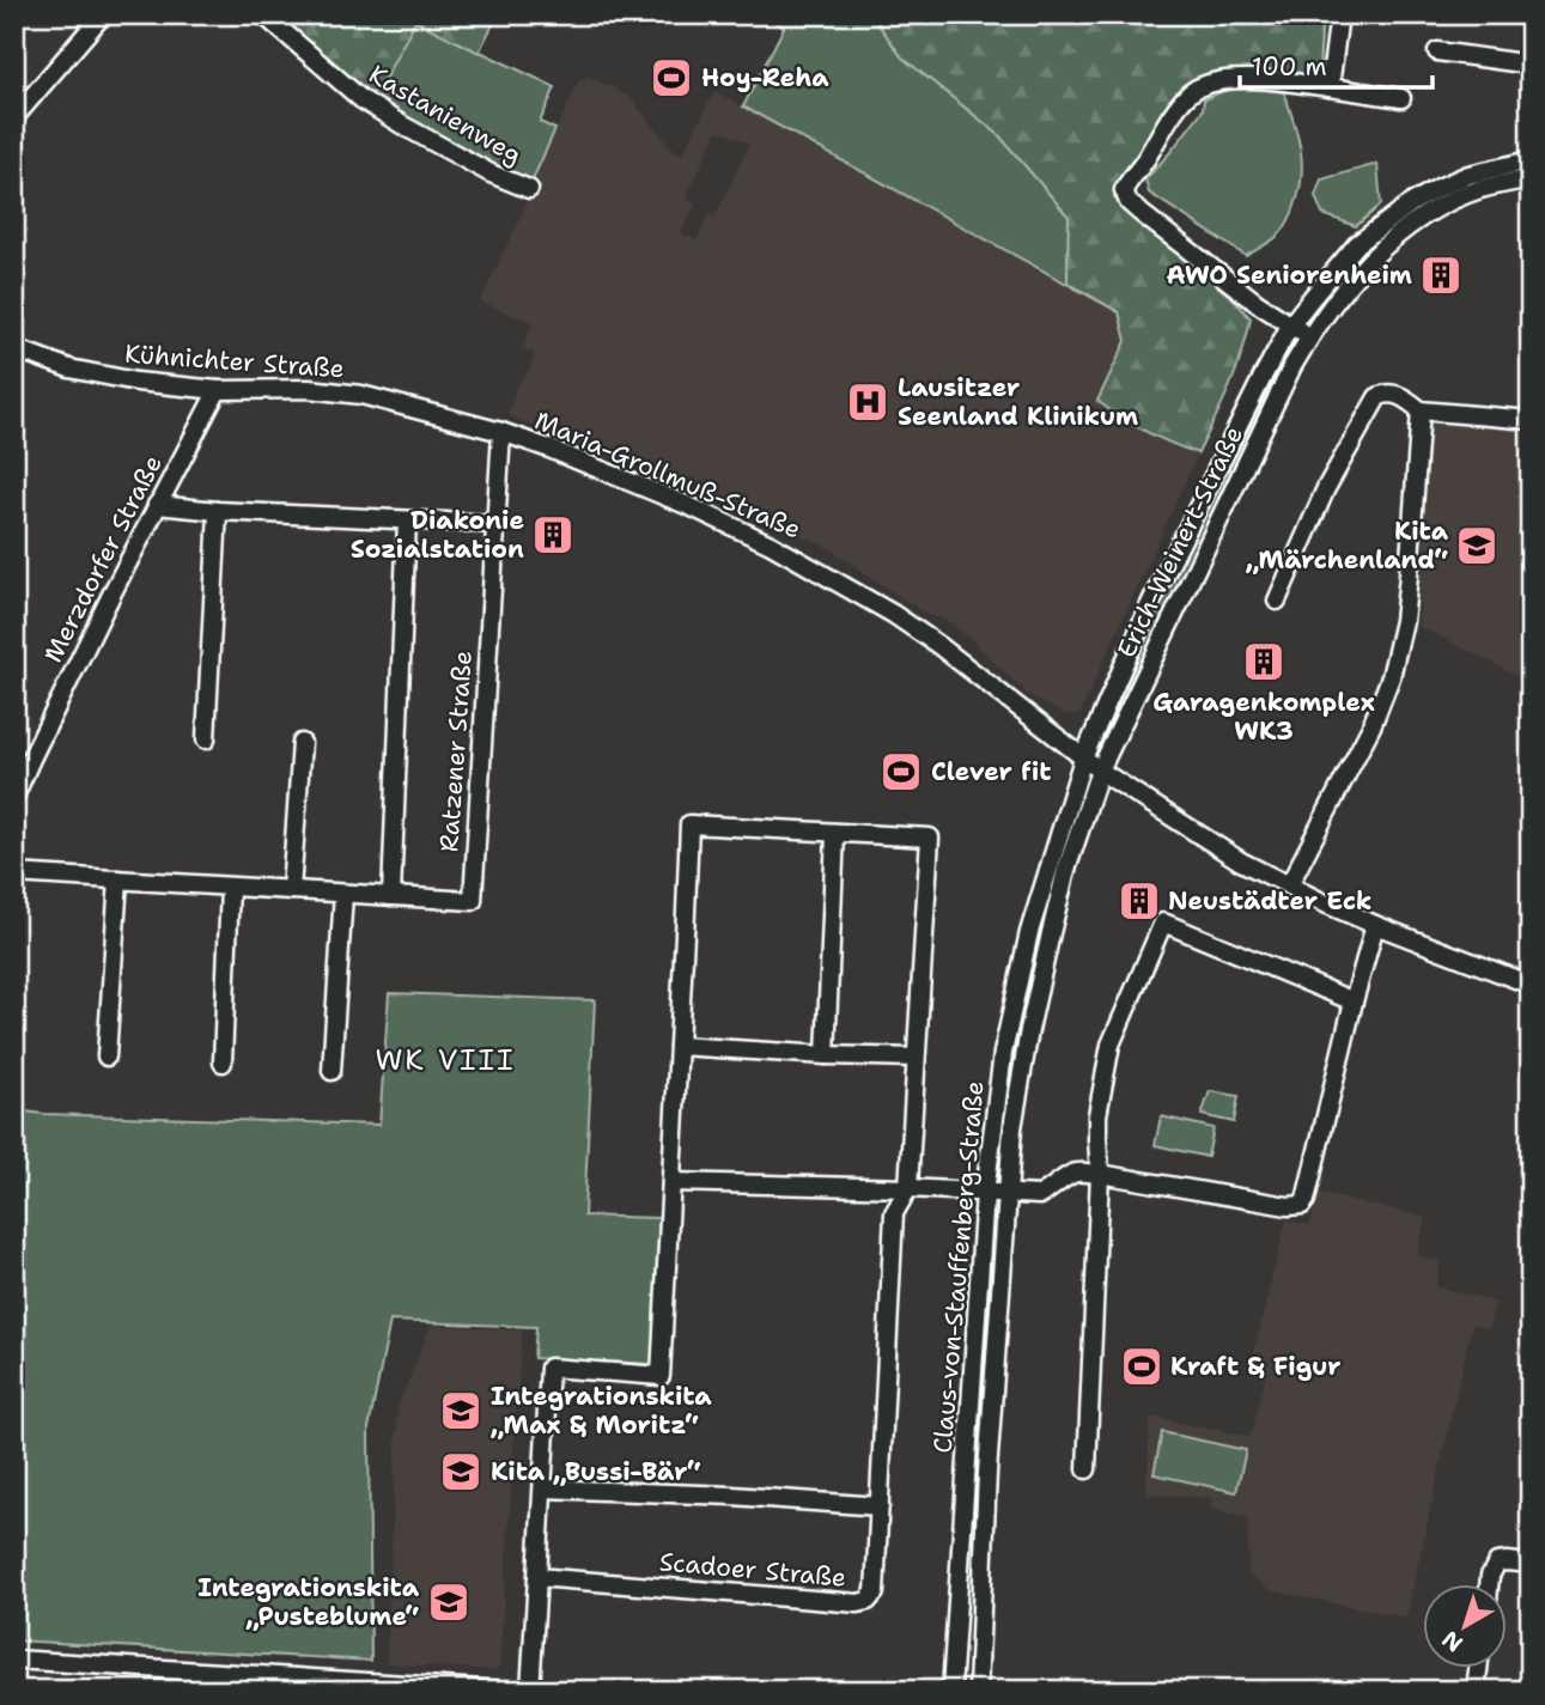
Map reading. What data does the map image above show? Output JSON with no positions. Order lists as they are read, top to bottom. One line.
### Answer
{"streets":{"street":["Kastanienweg","Kühnichter Straße","Maria-Grollmuß-Straße","Erich-Weinert-Straße","Merzdorfer Straße","Ratzener Straße","Claus-von-Stauffenberg-Straße","Scadoer Straße"]},"crossings":[["Kühnichter Straße","Maria-Grollmuß-Straße"],["Kühnichter Straße","Merzdorfer Straße"],["Kühnichter Straße","Ratzener Straße"],["Maria-Grollmuß-Straße","Erich-Weinert-Straße"],["Maria-Grollmuß-Straße","Ratzener Straße"],["Maria-Grollmuß-Straße","Claus-von-Stauffenberg-Straße"],["Erich-Weinert-Straße","Claus-von-Stauffenberg-Straße"]],"districts":["WK VIII"],"places":{"sports":["Hoy-Reha","Clever fit","Kraft & Figur"],"building":["AWO Seniorenheim","Diakonie Sozialstation","Garagenkomplex WK3","Neustädter Eck"],"hospital":["Lausitzer Seenland Klinikum"],"school or university":["Kita „Märchenland“","Integrationskita „Max & Moritz“","Kita „Bussi-Bär“","Integrationskita „Pusteblume“"]},"scale_bar":"100 m","north":"bottom left"}
